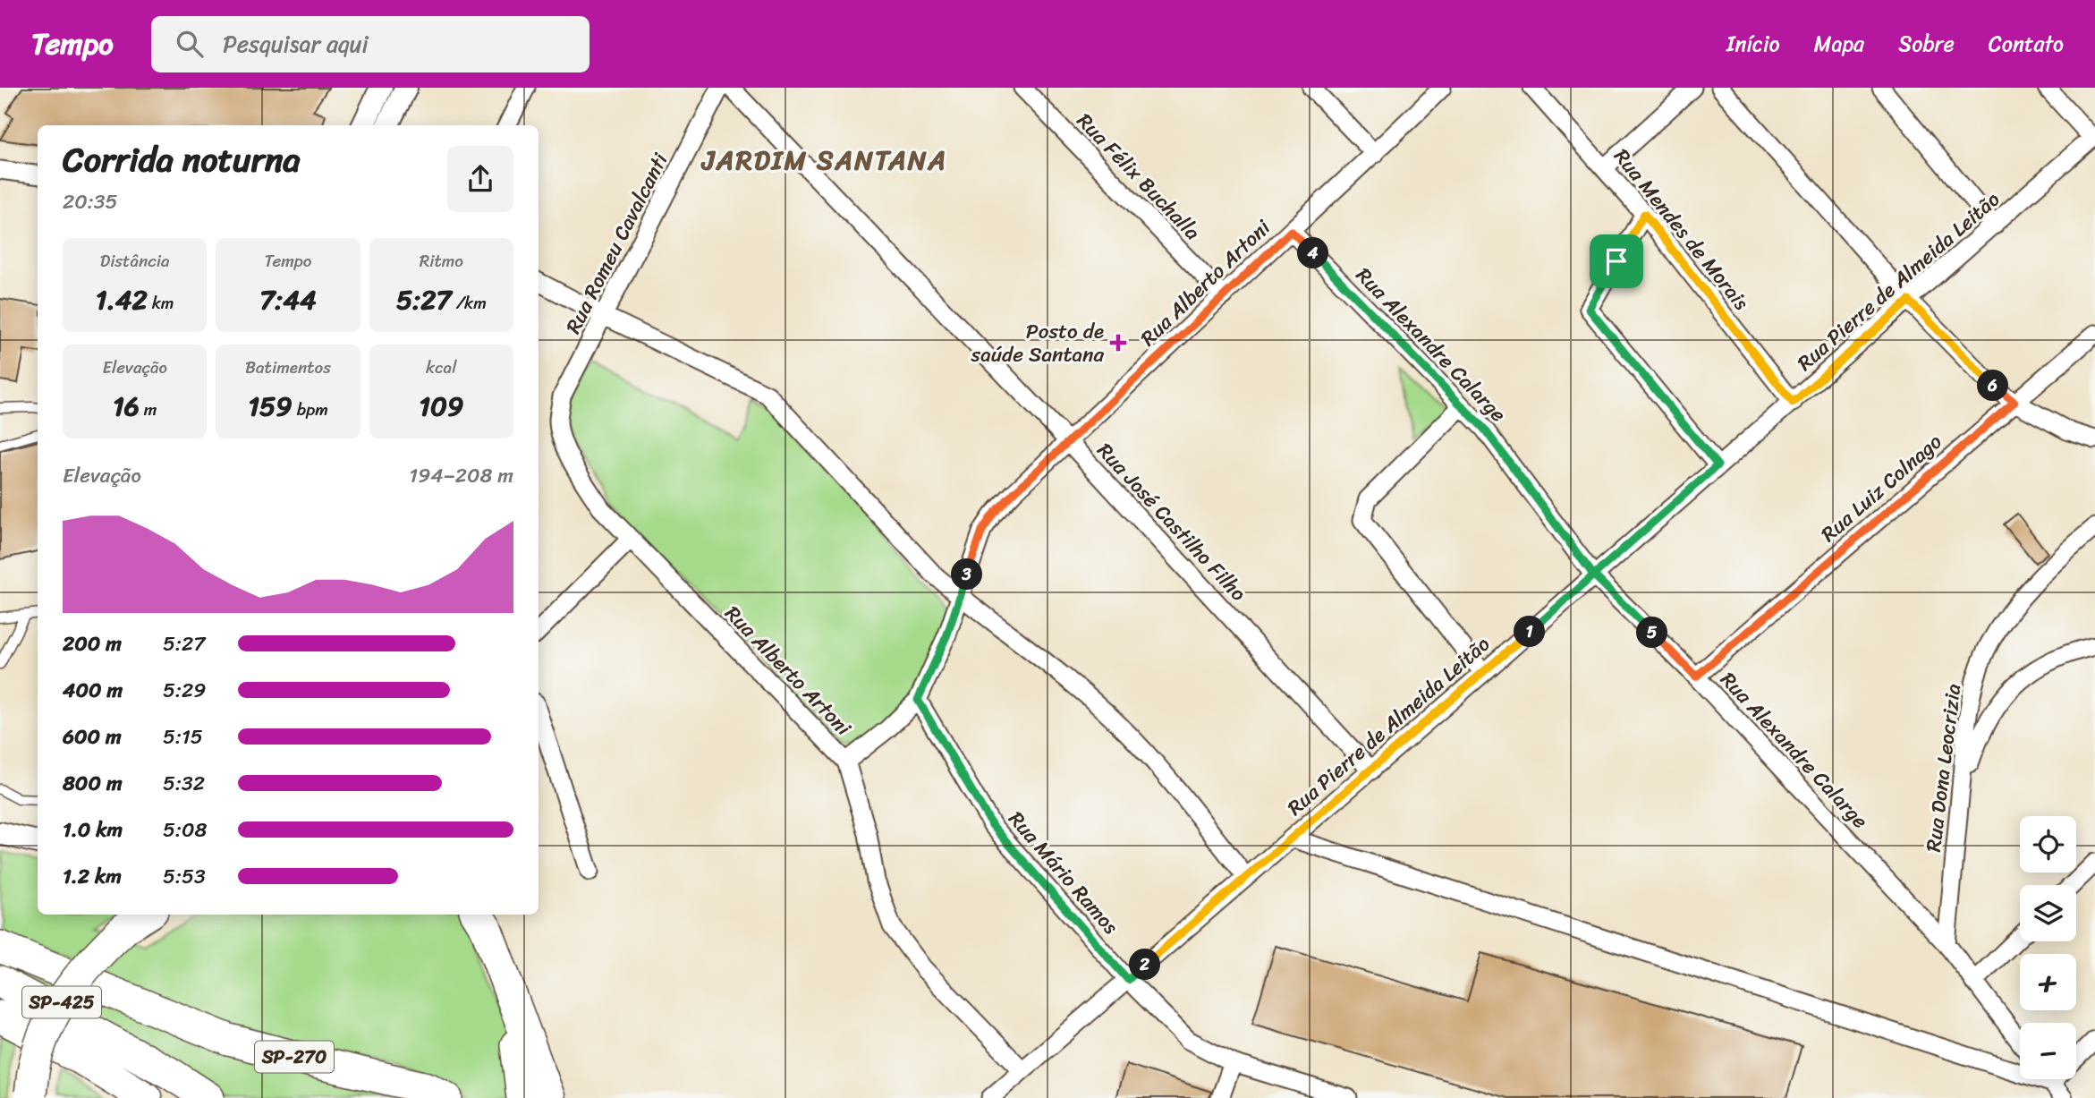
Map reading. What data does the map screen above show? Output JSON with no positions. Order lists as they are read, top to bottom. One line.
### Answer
{"streets":{"highway":["SP-425","SP-270"],"street":["Rua Félix Buchalla","Rua Mendes de Morais","Rua Romeu Cavalcanti","Rua Pierre de Almeida Leitão","Rua Alberto Artoni","Rua Alexandre Calarge","Rua Luiz Colnago","Rua José Castilho Filho","Rua Dona Leocrizia","Rua Mário Ramos"]},"crossings":[["Rua Félix Buchalla","Rua Alberto Artoni"],["Rua Mendes de Morais","Rua Pierre de Almeida Leitão"],["Rua Romeu Cavalcanti","Rua Alberto Artoni"],["Rua Pierre de Almeida Leitão","Rua Alexandre Calarge"],["Rua Pierre de Almeida Leitão","Rua José Castilho Filho"],["Rua Pierre de Almeida Leitão","Rua Mário Ramos"],["Rua Alberto Artoni","Rua Alexandre Calarge"],["Rua Alberto Artoni","Rua José Castilho Filho"],["Rua Alberto Artoni","Rua Mário Ramos"],["Rua Alexandre Calarge","Rua Luiz Colnago"],["Rua Alexandre Calarge","Rua Dona Leocrizia"]],"districts":["JARDIM SANTANA"],"places":{"health":["Posto de saúde Santana"]},"page":{"header":"Tempo","search":"Pesquisar aqui","nav":["Início","Mapa","Sobre","Contato"],"heading":["Corrida noturna","20:35"],"stats":[["Distância","1.42 km"],["Tempo","7:44"],["Ritmo","5:27 /km"],["Elevação","16 m"],["Batimentos","159 bpm"],["kcal","109"]],"pins":["4","6","3","1","5","2"],"chart":["Elevação","194–208 m"],"list":[{"name":"200 m","note":"5:27"},{"name":"400 m","note":"5:29"},{"name":"600 m","note":"5:15"},{"name":"800 m","note":"5:32"},{"name":"1.0 km","note":"5:08"},{"name":"1.2 km","note":"5:53"}],"map_buttons":["+","−"]}}
